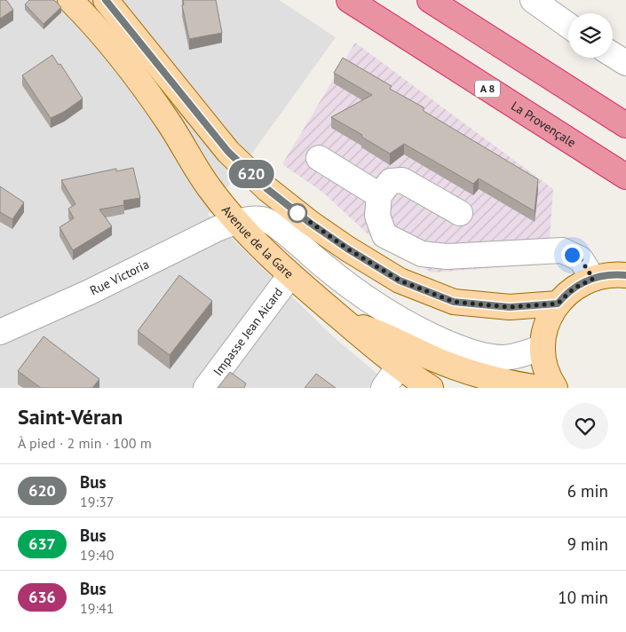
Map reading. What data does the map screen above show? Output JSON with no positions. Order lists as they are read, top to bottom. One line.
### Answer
{"streets":{"highway":["A 8","La Provençale"],"main road":["Avenue de la Gare"],"street":["Rue Victoria","Impasse Jean Aicard"]},"crossings":[["Avenue de la Gare","Rue Victoria"],["Avenue de la Gare","Impasse Jean Aicard"]],"lines":["bus line 620"],"page":{"on_map":"620","heading":["Saint-Véran","À pied · 2 min · 100 m"],"list":[{"mark":"620","name":"Bus","note":"19:37","value":"6 min"},{"mark":"637","name":"Bus","note":"19:40","value":"9 min"},{"mark":"636","name":"Bus","note":"19:41","value":"10 min"}]}}
